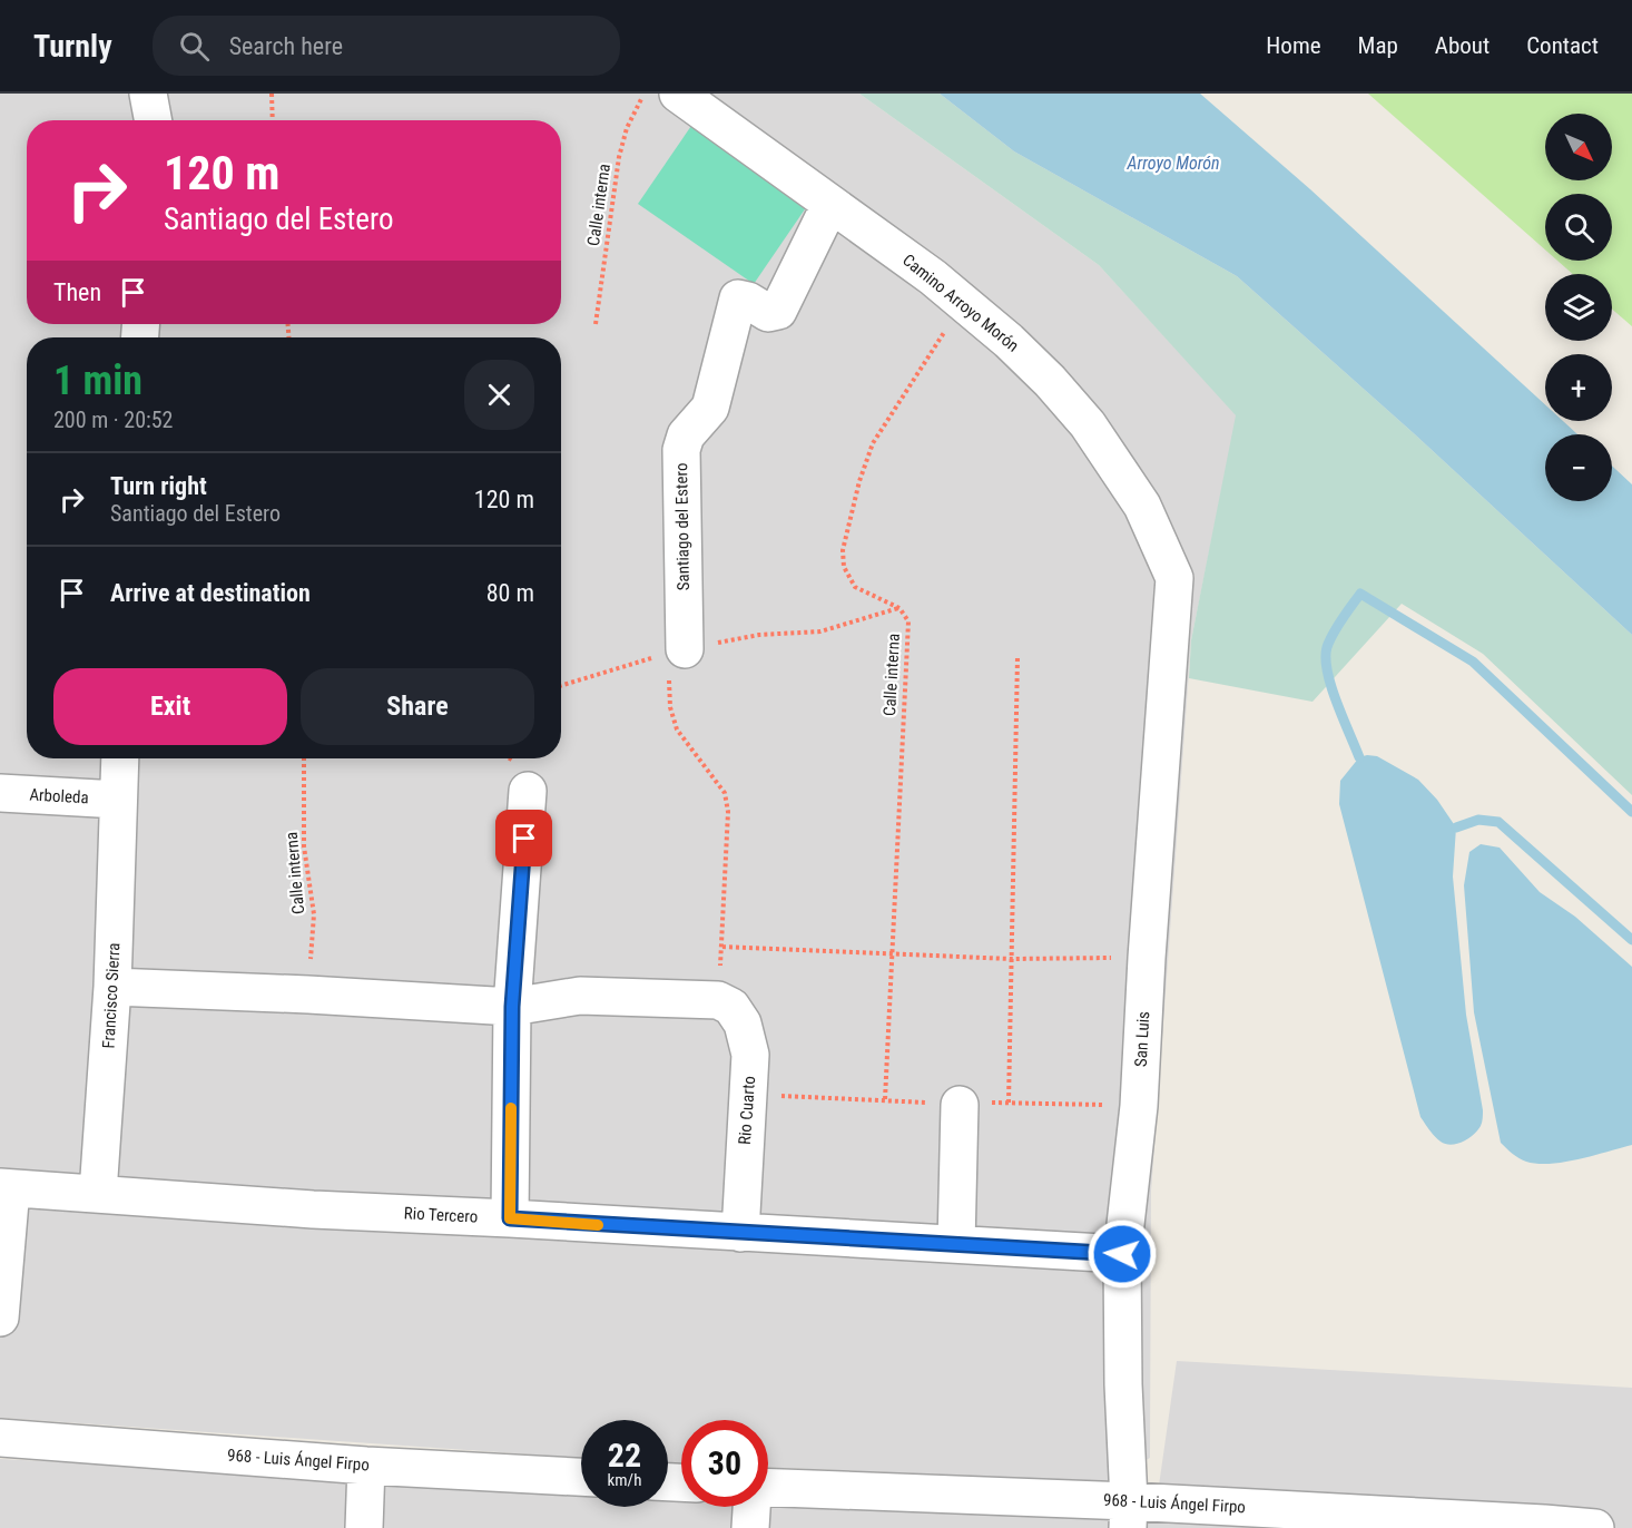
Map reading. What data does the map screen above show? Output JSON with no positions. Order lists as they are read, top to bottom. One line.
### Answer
{"streets":{"street":["Camino Arroyo Morón","Santiago del Estero","Arboleda","Francisco Sierra","San Luis","Rio Cuarto","Rio Tercero","968 - Luis Ángel Firpo"],"path":["Calle interna"]},"crossings":[["Camino Arroyo Morón","Santiago del Estero"],["Camino Arroyo Morón","San Luis"],["Arboleda","Francisco Sierra"],["Francisco Sierra","Rio Tercero"],["San Luis","Rio Tercero"],["San Luis","968 - Luis Ángel Firpo"],["Rio Cuarto","Rio Tercero"]],"water":["Arroyo Morón"],"north":"bottom right","page":{"header":"Turnly","search":"Search here","nav":["Home","Map","About","Contact"],"map_buttons":["+","−"],"turn":["120 m","Santiago del Estero"],"then":"Then","heading":["1 min","200 m · 20:52"],"list":[{"name":"Turn right","note":"Santiago del Estero","value":"120 m"},{"name":"Arrive at destination","value":"80 m"}],"buttons":["Exit","Share"],"speed":"22 km/h","limit":"30"}}
